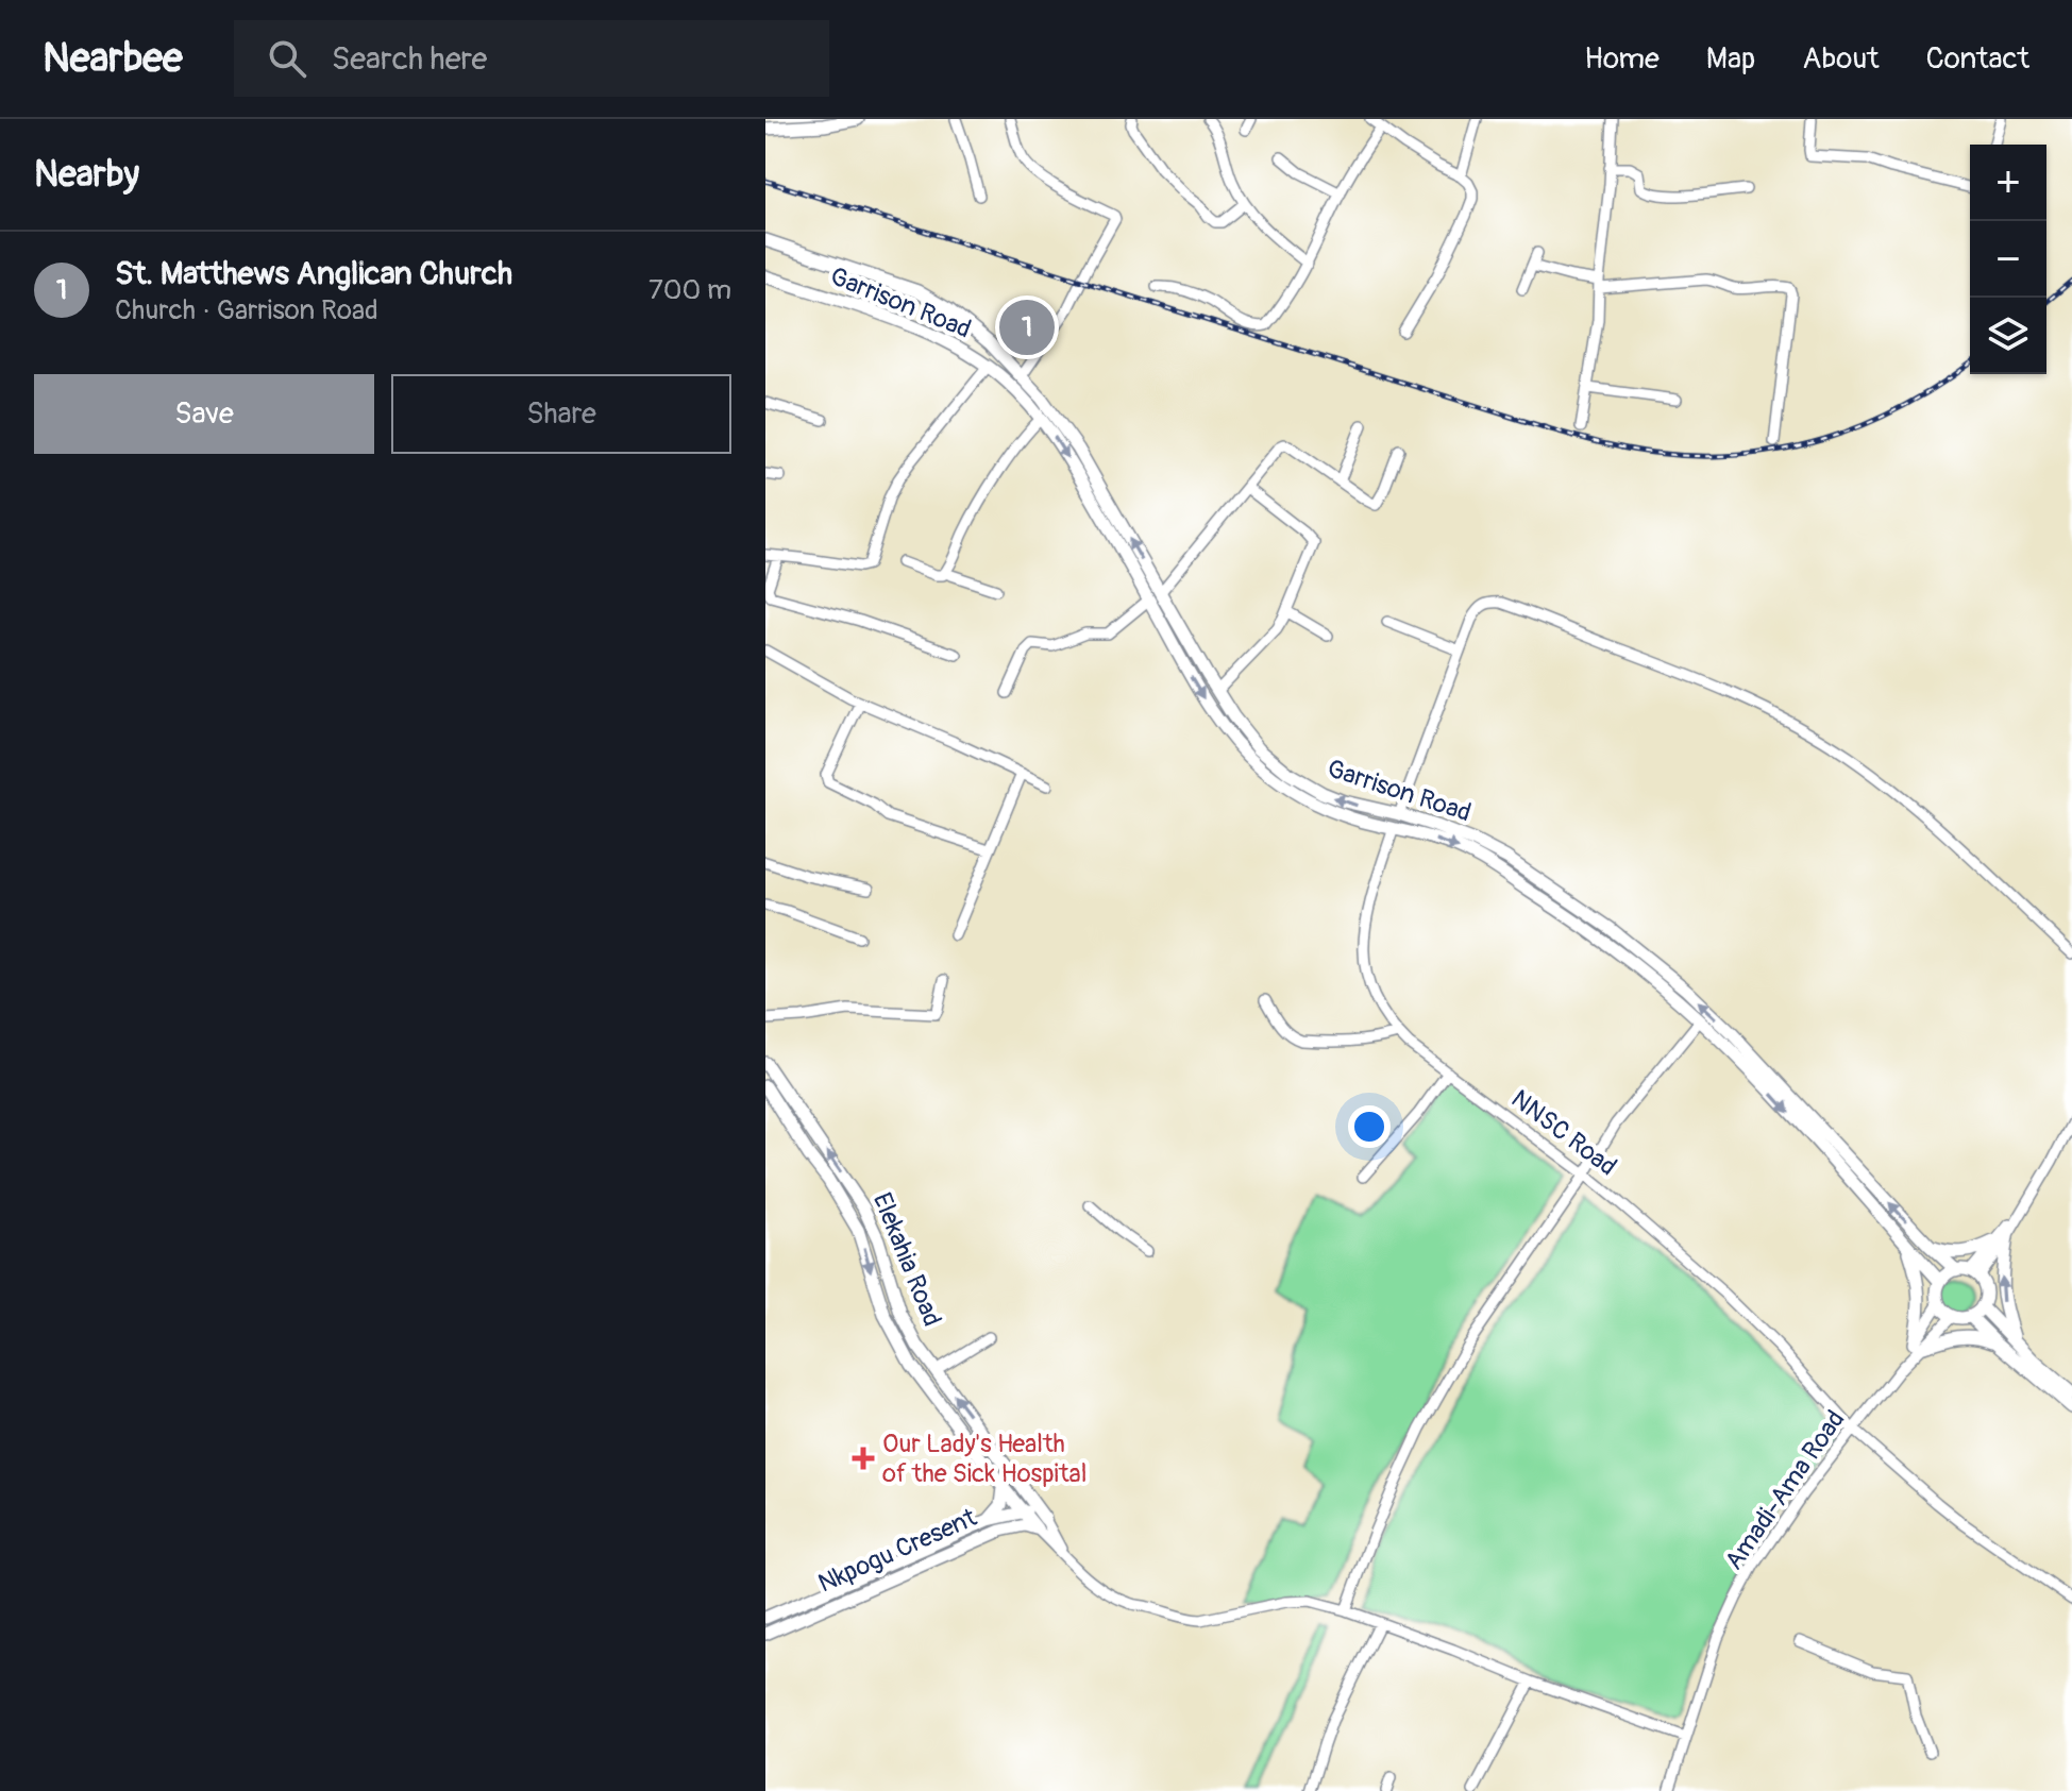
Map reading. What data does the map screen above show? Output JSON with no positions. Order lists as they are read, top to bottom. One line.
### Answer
{"streets":{"main road":["Garrison Road","Elekahia Road","Nkpogu Cresent"],"street":["NNSC Road","Amadi-Ama Road"]},"crossings":[["Garrison Road","NNSC Road"],["Garrison Road","Amadi-Ama Road"],["NNSC Road","Amadi-Ama Road"],["Elekahia Road","Amadi-Ama Road"],["Elekahia Road","Nkpogu Cresent"]],"places":{"health":["Our Lady's Health of the Sick Hospital"]},"page":{"header":"Nearbee","search":"Search here","nav":["Home","Map","About","Contact"],"heading":"Nearby","map_buttons":["+","−"],"list":[{"mark":"1","name":"St. Matthews Anglican Church","note":"Church · Garrison Road","value":"700 m"}],"pins":"1","buttons":["Save","Share"]}}
